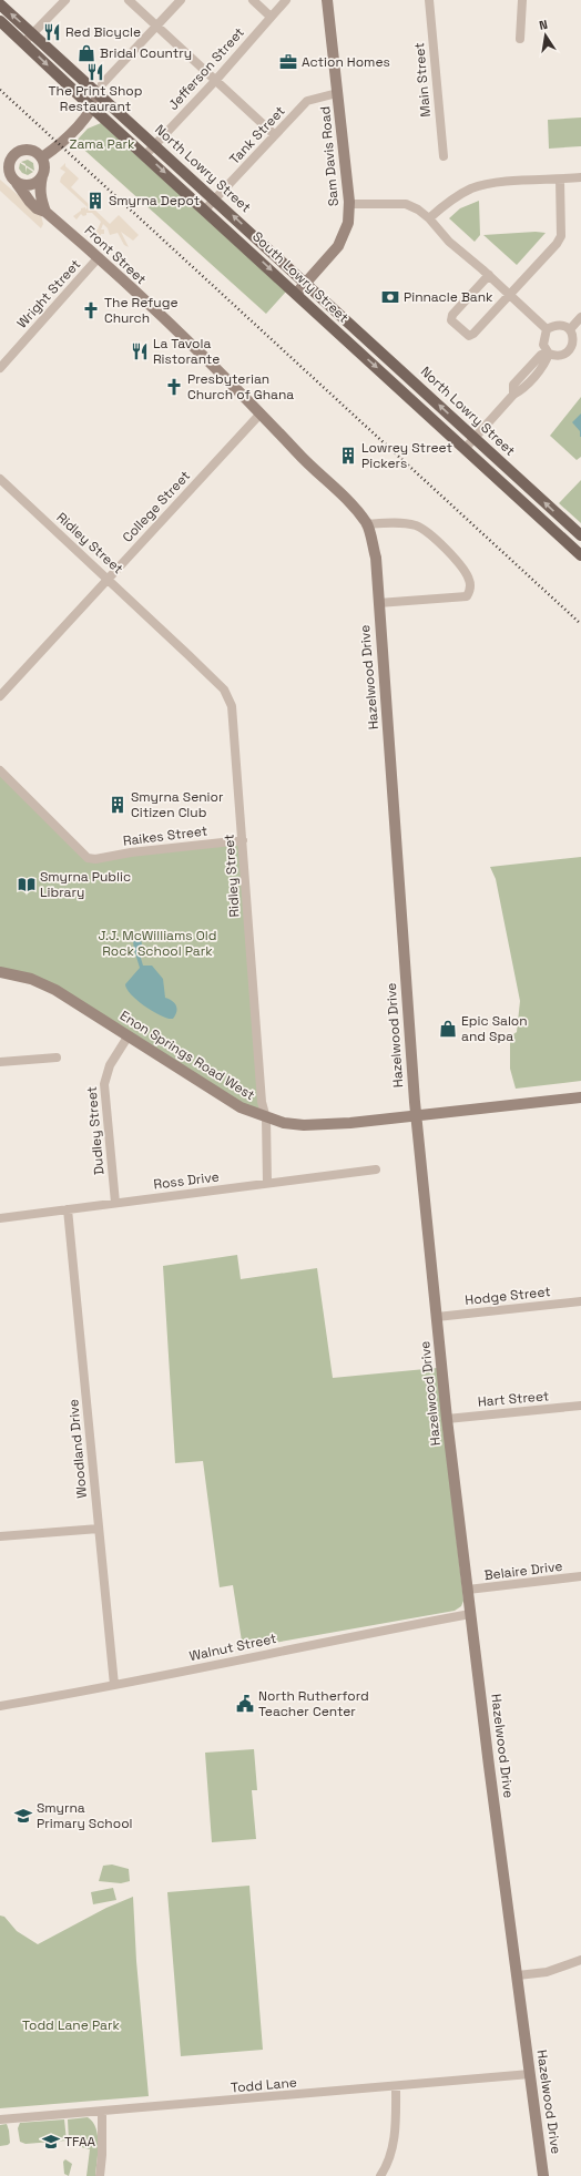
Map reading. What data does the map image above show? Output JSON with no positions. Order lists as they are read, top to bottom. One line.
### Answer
{"streets":{"main road":["North Lowry Street","South Lowry Street"],"street":["Jefferson Street","Main Street","Tank Street","Sam Davis Road","Front Street","Wright Street","College Street","Ridley Street","Hazelwood Drive","Raikes Street","Enon Springs Road West","Dudley Street","Ross Drive","Hodge Street","Hart Street","Woodland Drive","Belaire Drive","Walnut Street","Todd Lane"]},"crossings":[["Jefferson Street","North Lowry Street"],["Jefferson Street","South Lowry Street"],["Tank Street","Sam Davis Road"],["Tank Street","North Lowry Street"],["Tank Street","South Lowry Street"],["Sam Davis Road","North Lowry Street"],["Sam Davis Road","South Lowry Street"],["Front Street","Wright Street"],["Front Street","College Street"],["Front Street","Hazelwood Drive"],["College Street","Ridley Street"],["College Street","Hazelwood Drive"],["Ridley Street","Raikes Street"],["Ridley Street","Enon Springs Road West"],["Ridley Street","Ross Drive"],["Hazelwood Drive","Enon Springs Road West"],["Hazelwood Drive","Hodge Street"],["Hazelwood Drive","Hart Street"],["Hazelwood Drive","Belaire Drive"],["Hazelwood Drive","Walnut Street"],["Hazelwood Drive","Todd Lane"],["Enon Springs Road West","Dudley Street"],["Dudley Street","Ross Drive"],["Ross Drive","Woodland Drive"],["Woodland Drive","Walnut Street"]],"one_way":["North Lowry Street","South Lowry Street"],"parks":["Zama Park","J.J. McWilliams Old Rock School Park","Todd Lane Park"],"places":{"restaurant":["Red Bicycle","The Print Shop Restaurant","La Tavola Ristorante"],"shop":["Bridal Country","Epic Salon and Spa"],"office":["Action Homes"],"building":["Smyrna Depot","Lowrey Street Pickers","Smyrna Senior Citizen Club"],"bank":["Pinnacle Bank"],"church":["The Refuge Church","Presbyterian Church of Ghana"],"library":["Smyrna Public Library"],"public building":["North Rutherford Teacher Center"],"school or university":["Smyrna Primary School","TFAA"]},"north":"top"}
